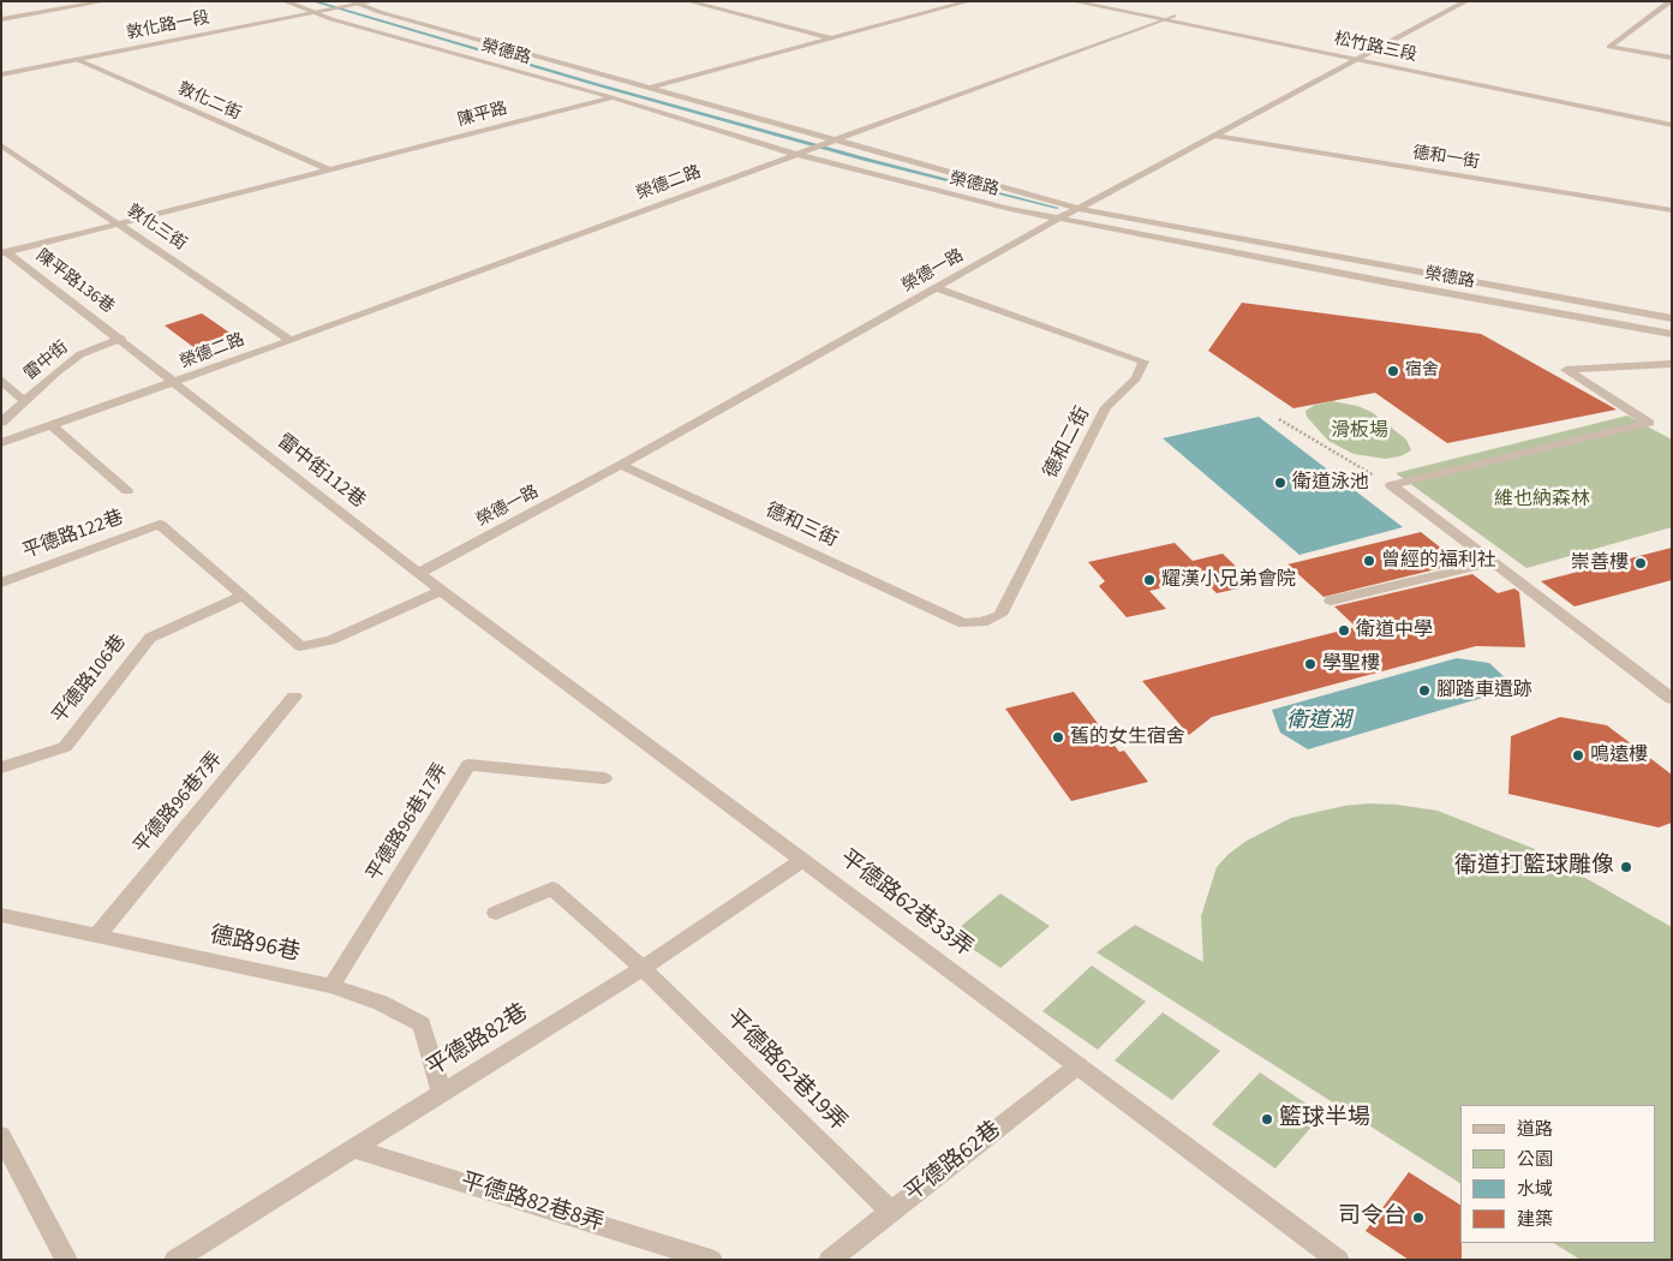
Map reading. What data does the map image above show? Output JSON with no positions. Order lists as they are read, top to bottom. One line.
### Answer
{"streets":{"street":["敦化路一段","松竹路三段","榮德路","敦化二街","陳平路","德和一街","榮德二路","敦化三街","榮德一路","陳平路136巷","雷中街","德和二街","雷中街112巷","德和三街","平德路122巷","平德路106巷","平德路96巷7弄","平德路96巷17弄","平德路62巷33弄","德路96巷","平德路82巷","平德路62巷19弄","平德路62巷","平德路82巷8弄"]},"crossings":[["敦化路一段","榮德路"],["敦化路一段","敦化二街"],["松竹路三段","榮德二路"],["松竹路三段","榮德一路"],["榮德路","陳平路"],["榮德路","榮德二路"],["榮德路","榮德一路"],["敦化二街","陳平路"],["陳平路","敦化三街"],["陳平路","陳平路136巷"],["德和一街","榮德一路"],["榮德二路","敦化三街"],["榮德二路","雷中街112巷"],["榮德一路","德和二街"],["榮德一路","雷中街112巷"],["榮德一路","德和三街"],["陳平路136巷","雷中街"],["陳平路136巷","雷中街112巷"],["雷中街","雷中街112巷"],["德和二街","德和三街"],["雷中街112巷","平德路62巷33弄"],["平德路122巷","平德路106巷"],["平德路96巷7弄","德路96巷"],["平德路96巷17弄","德路96巷"],["平德路62巷33弄","平德路82巷"],["平德路62巷33弄","平德路62巷"],["德路96巷","平德路82巷"],["平德路82巷","平德路62巷19弄"],["平德路82巷","平德路82巷8弄"],["平德路62巷19弄","平德路62巷"]],"water":["衛道湖"],"parks":["滑板場","維也納森林"],"places":["宿舍","衛道泳池","曾經的福利社","崇善樓","耀漢小兄弟會院","衛道中學","學聖樓","腳踏車遺跡","舊的女生宿舍","鳴遠樓","衛道打籃球雕像","籃球半場","司令台"],"legend":["道路","公園","水域","建築"]}
